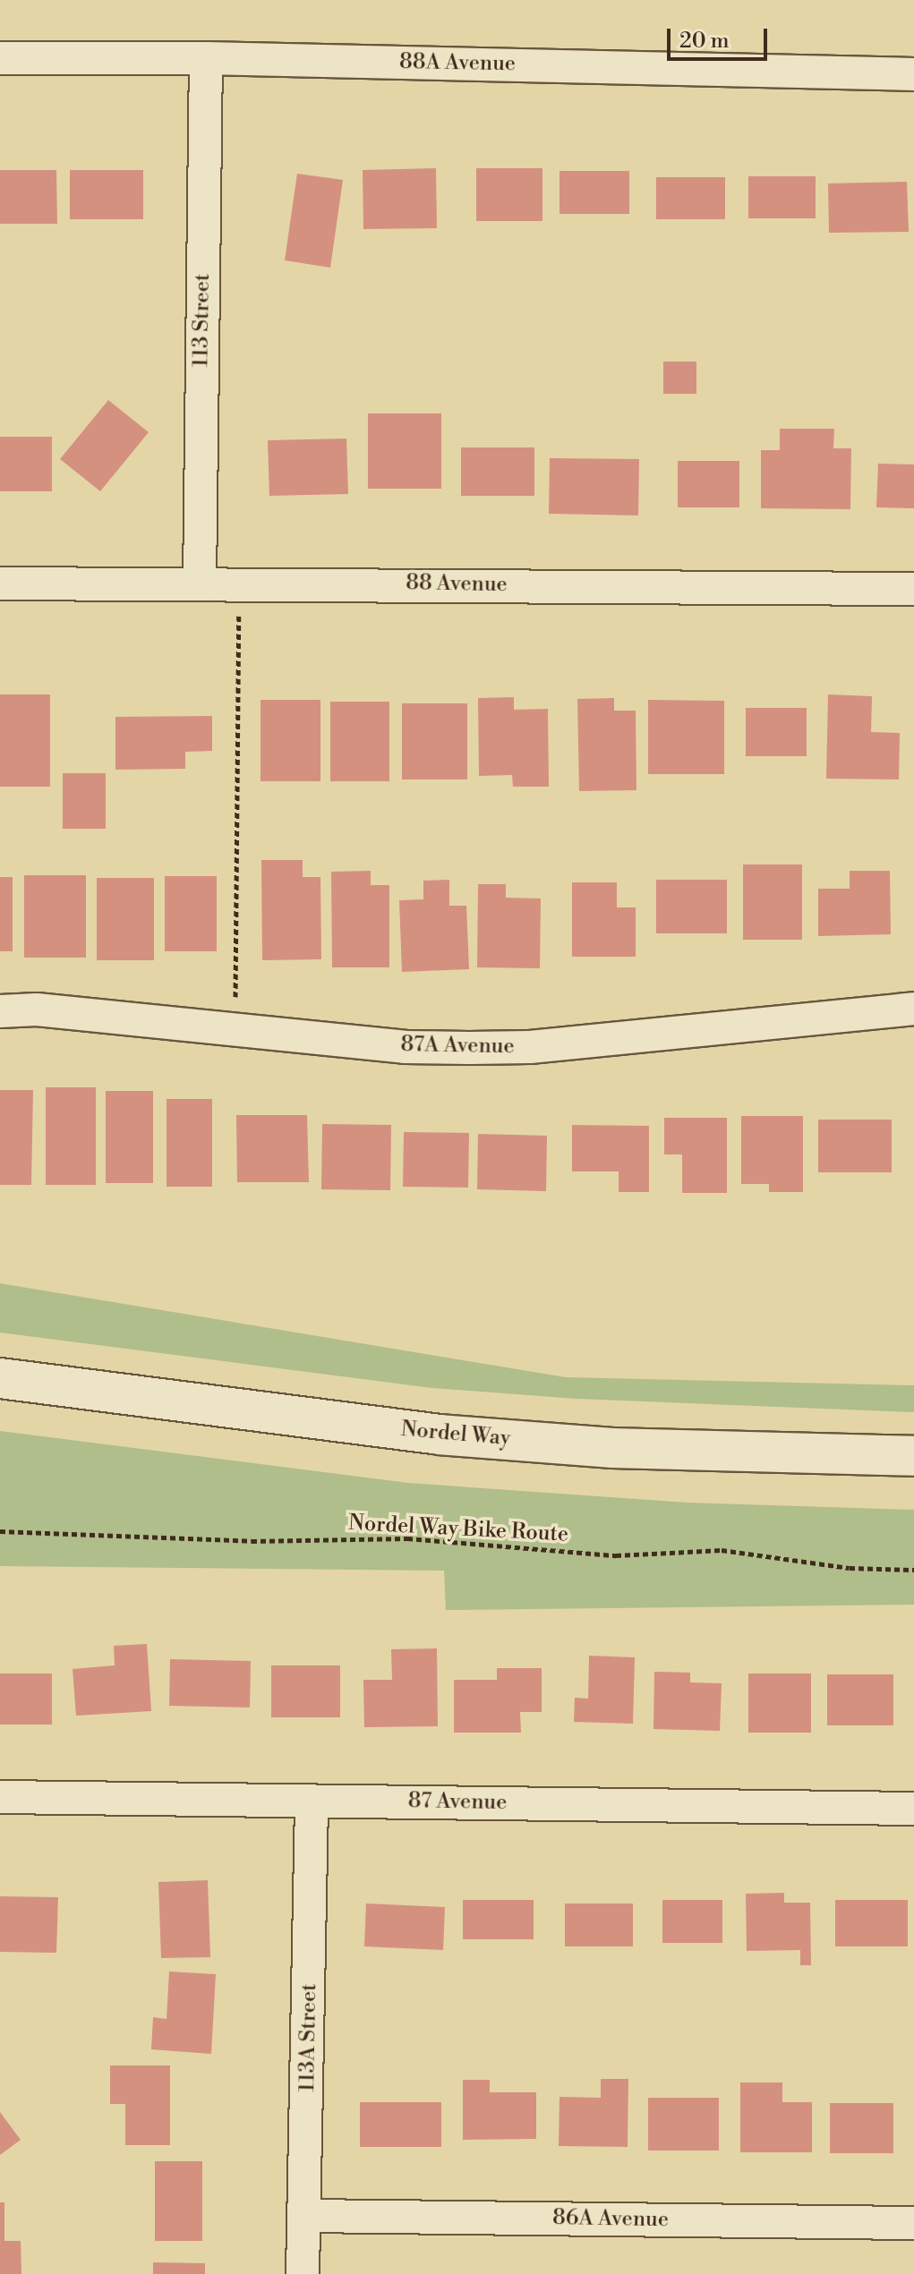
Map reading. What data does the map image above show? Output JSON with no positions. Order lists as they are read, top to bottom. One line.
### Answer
{"streets":{"main road":["Nordel Way"],"street":["88A Avenue","113 Street","88 Avenue","87A Avenue","87 Avenue","113A Street","86A Avenue"],"path":["Nordel Way Bike Route"]},"crossings":[["88A Avenue","113 Street"],["113 Street","88 Avenue"],["87 Avenue","113A Street"],["113A Street","86A Avenue"]],"scale_bar":"20 m"}
